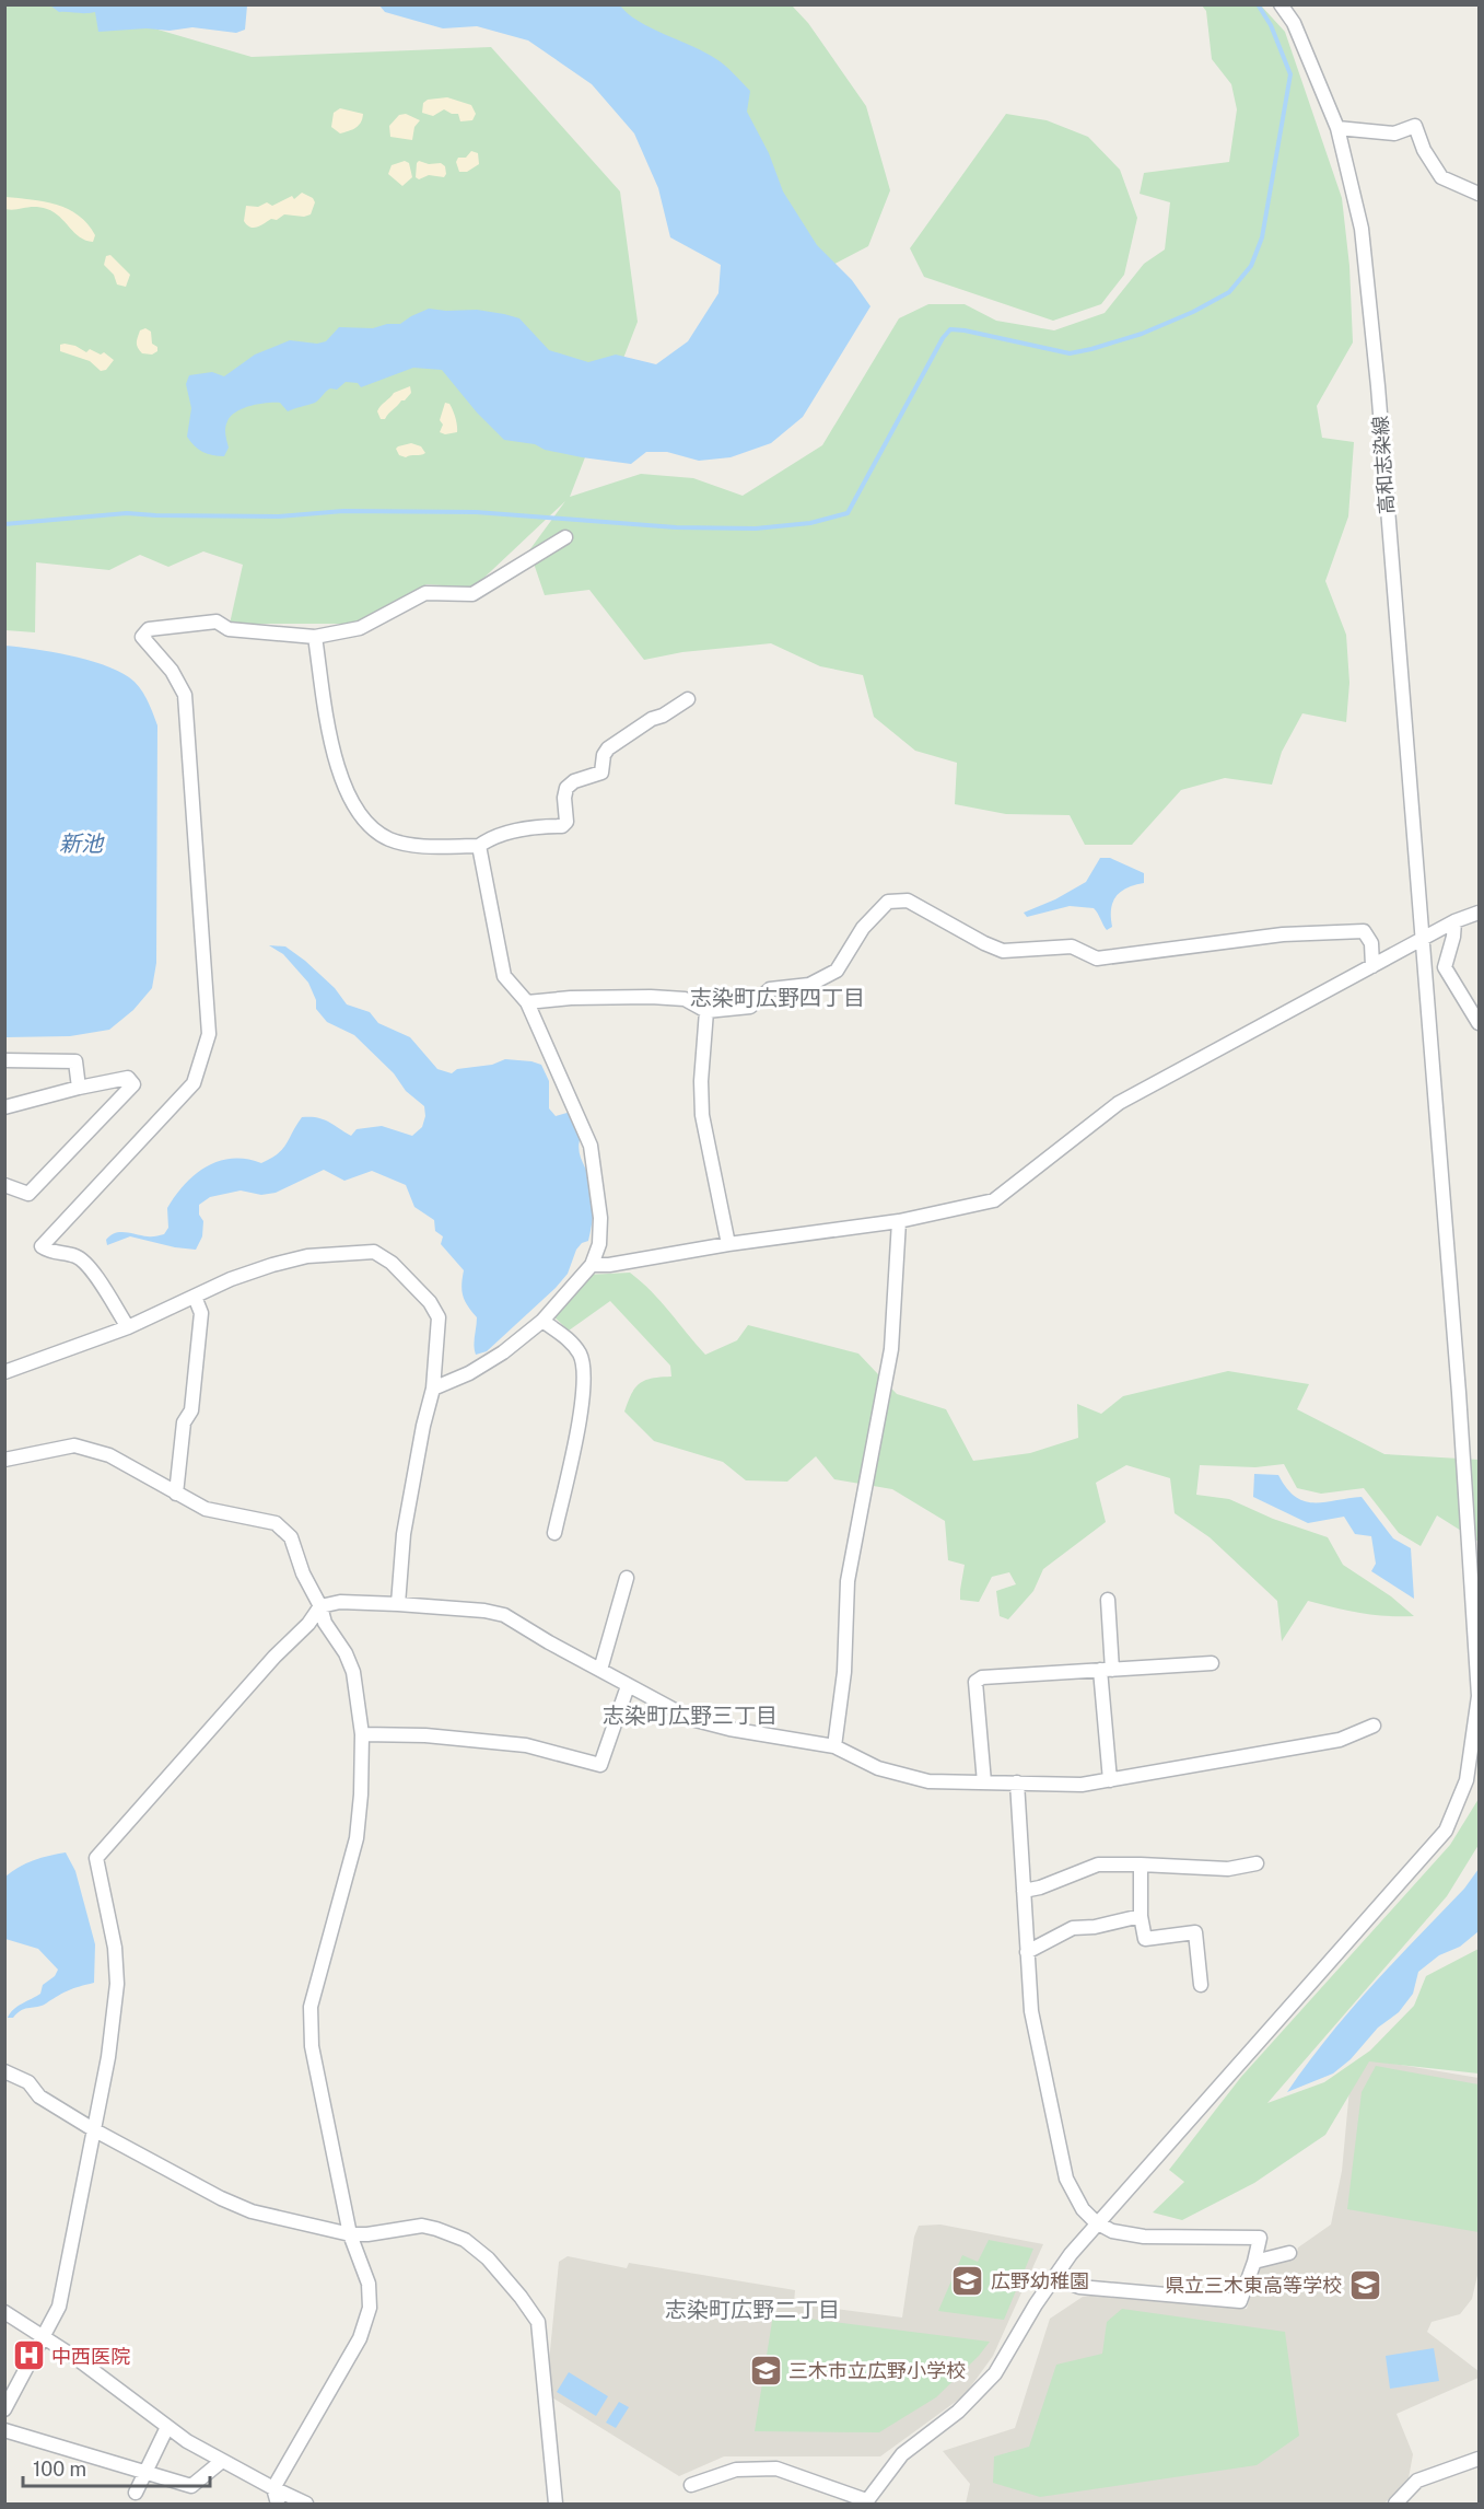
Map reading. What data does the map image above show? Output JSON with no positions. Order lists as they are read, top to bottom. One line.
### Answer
{"streets":{"street":["高和志染線"]},"districts":["志染町広野四丁目","志染町広野三丁目","志染町広野二丁目"],"water":["新池"],"places":{"school or university":["広野幼稚園","県立三木東高等学校","三木市立広野小学校"],"hospital":["中西医院"]},"scale_bar":"100 m"}
